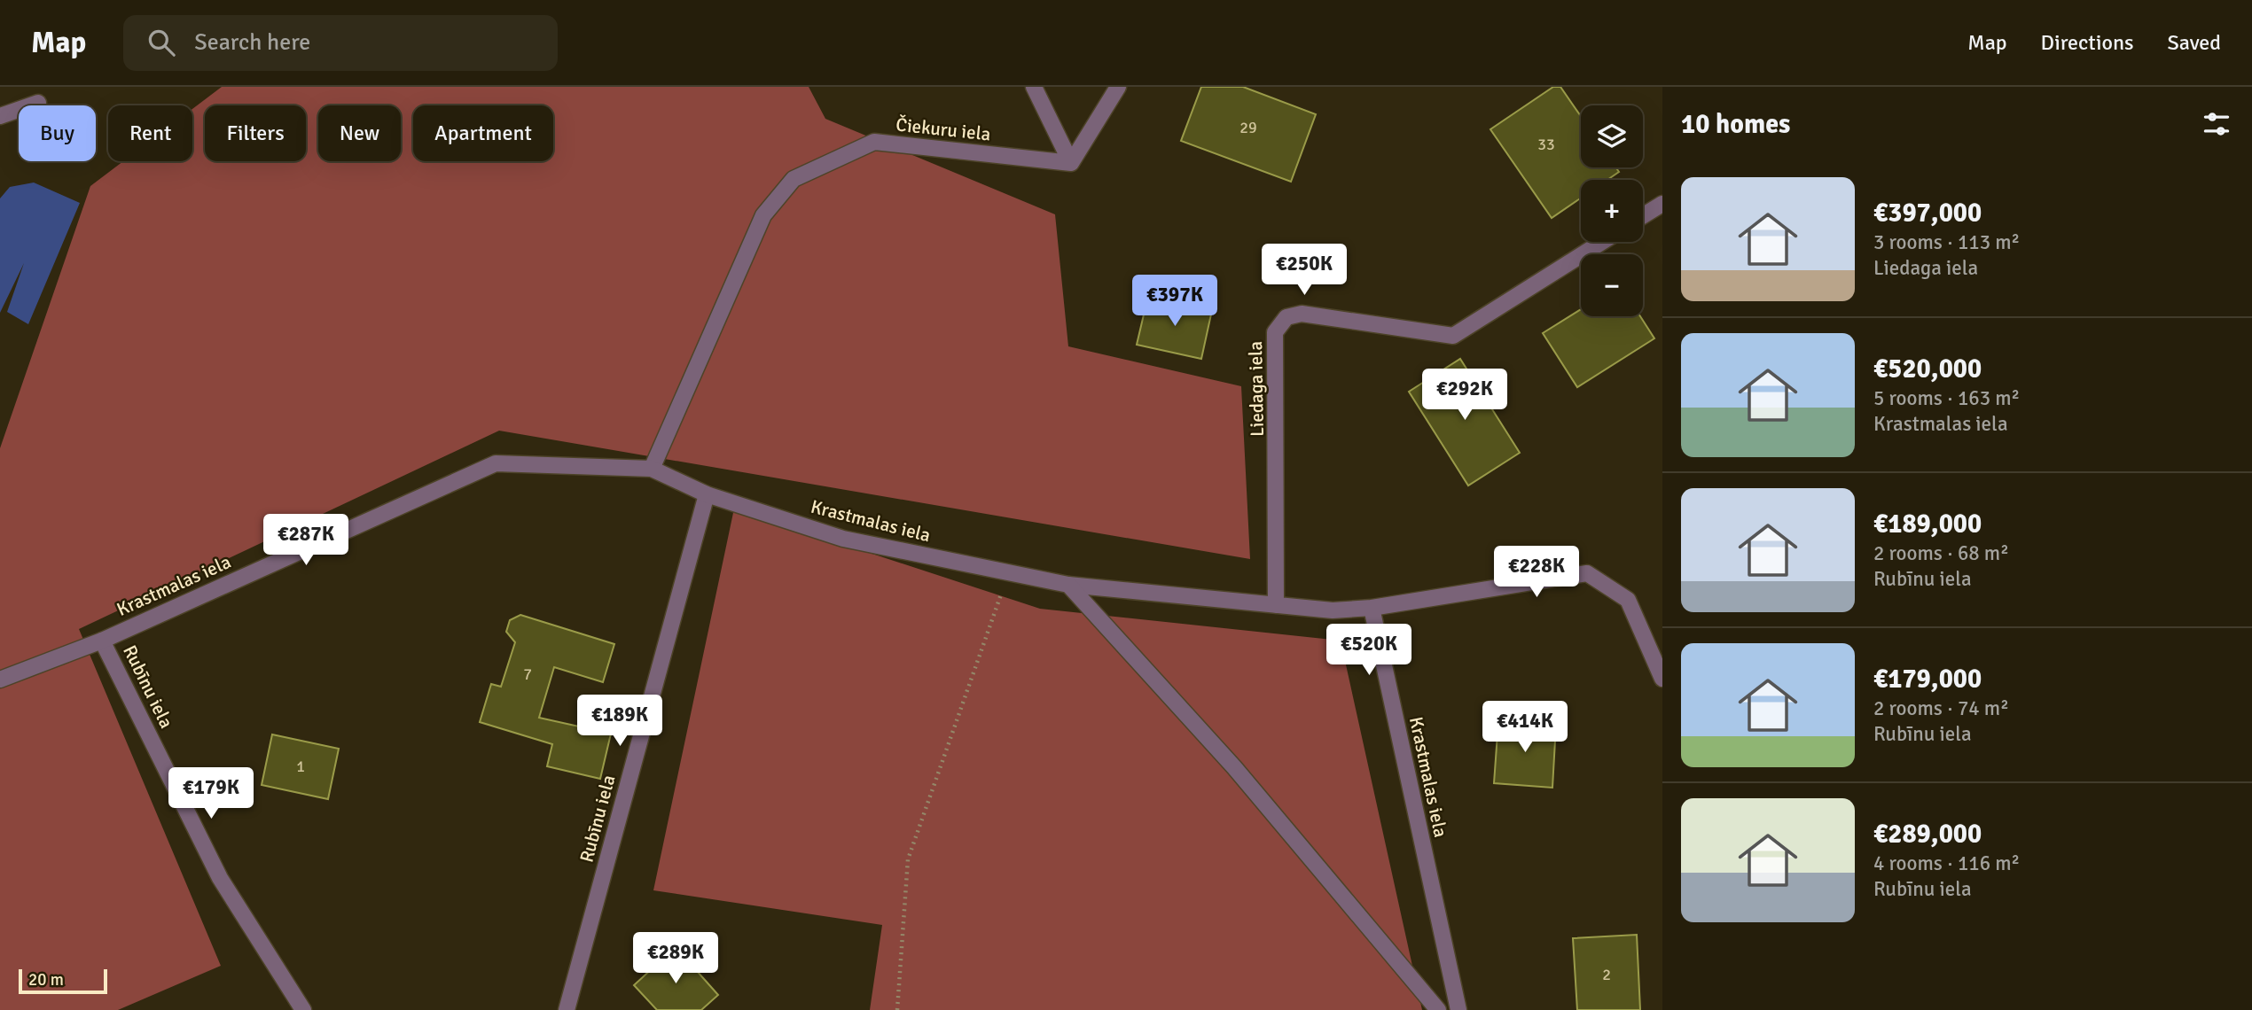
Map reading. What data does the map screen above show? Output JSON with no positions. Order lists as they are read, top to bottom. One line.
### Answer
{"streets":{"street":["Čiekuru iela","Liedaga iela","Krastmalas iela","Rubīnu iela"]},"crossings":[["Čiekuru iela","Krastmalas iela"],["Liedaga iela","Krastmalas iela"],["Krastmalas iela","Rubīnu iela"]],"house_numbers":["29","33","7","1","2"],"scale_bar":"20 m","page":{"header":"Map","search":"Search here","nav":["Map","Directions","Saved"],"heading":"10 homes","map_buttons":["+","−"],"chip":["Buy","Rent","Filters","New","Apartment"],"list":[{"name":"€397,000","note":"3 rooms · 113 m² · Liedaga iela"},{"name":"€520,000","note":"5 rooms · 163 m² · Krastmalas iela"},{"name":"€189,000","note":"2 rooms · 68 m² · Rubīnu iela"},{"name":"€179,000","note":"2 rooms · 74 m² · Rubīnu iela"},{"name":"€289,000","note":"4 rooms · 116 m² · Rubīnu iela"}],"price":["€250K","€397K","€292K","€287K","€228K","€520K","€189K","€414K","€179K","€289K"],"scale":"20 m"}}
